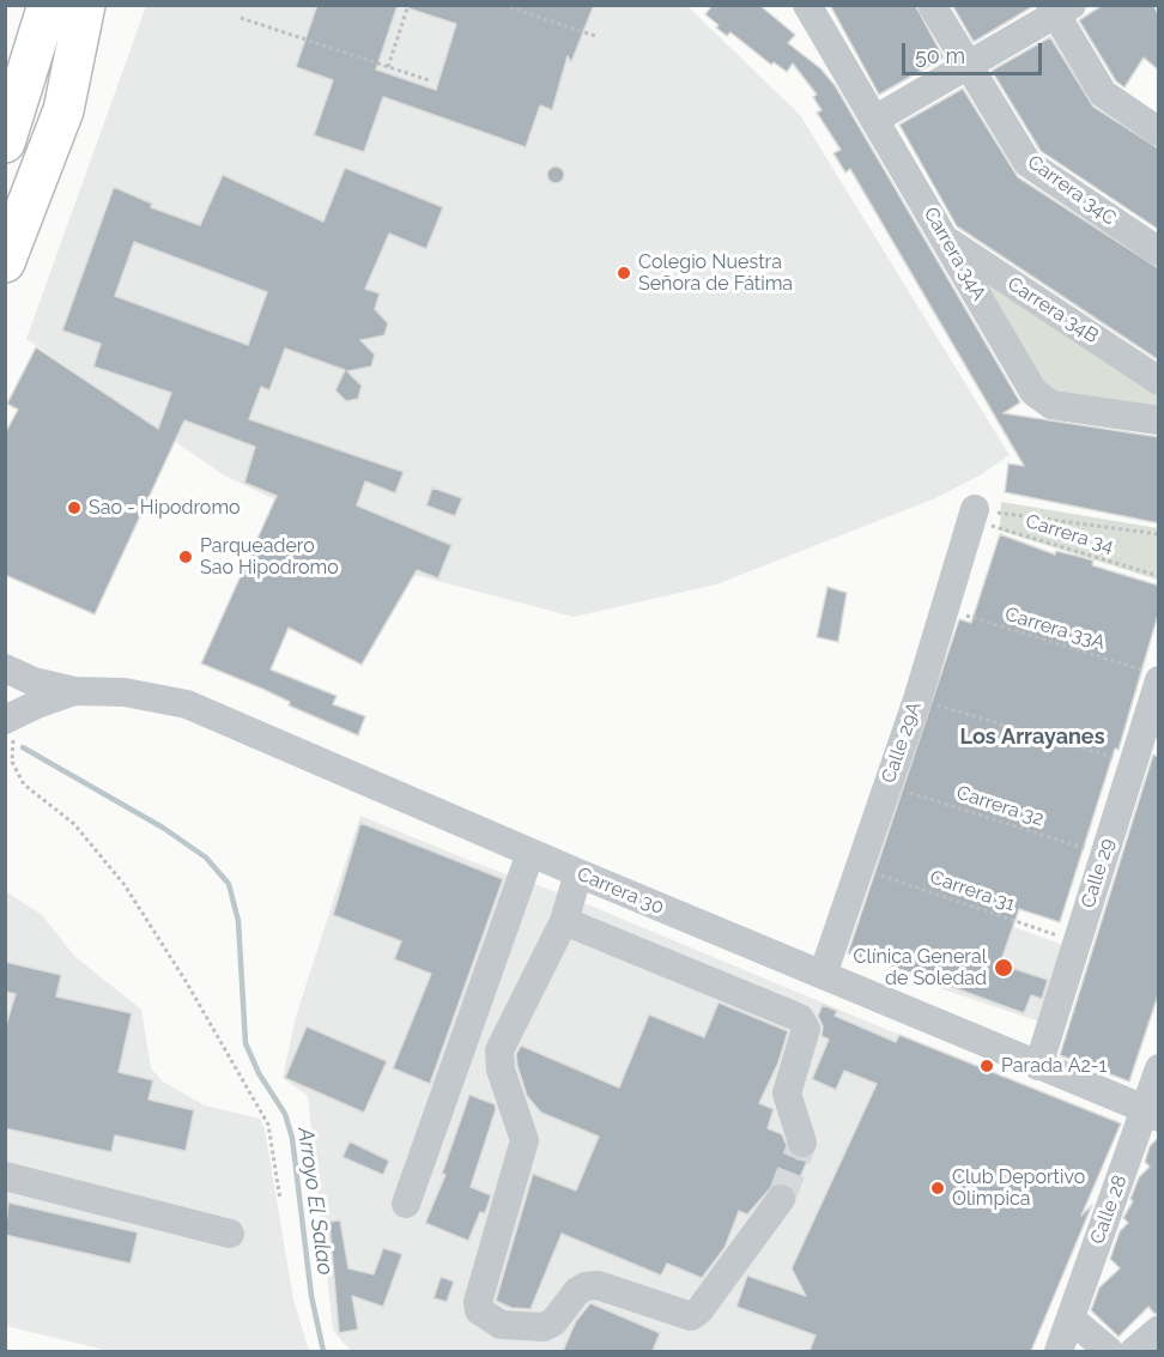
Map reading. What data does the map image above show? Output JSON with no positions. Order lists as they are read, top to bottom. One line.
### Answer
{"streets":{"street":["Carrera 34C","Carrera 34A","Carrera 34B","Calle 29A","Calle 29","Carrera 30","Calle 28"],"path":["Carrera 34","Carrera 33A","Carrera 32","Carrera 31"]},"crossings":[["Carrera 34A","Carrera 34B"],["Carrera 34","Calle 29A"],["Carrera 33A","Calle 29A"],["Carrera 33A","Calle 29"],["Calle 29A","Carrera 32"],["Calle 29A","Carrera 30"],["Calle 29A","Carrera 31"],["Carrera 32","Calle 29"],["Calle 29","Carrera 30"],["Calle 29","Carrera 31"],["Carrera 30","Calle 28"]],"districts":["Los Arrayanes"],"water":["Arroyo El Salao"],"places":["Colegio Nuestra Señora de Fátima","Sao - Hipodromo","Parqueadero Sao Hipodromo","Clínica General de Soledad","Parada A2-1","Club Deportivo Olimpica"],"scale_bar":"50 m"}
